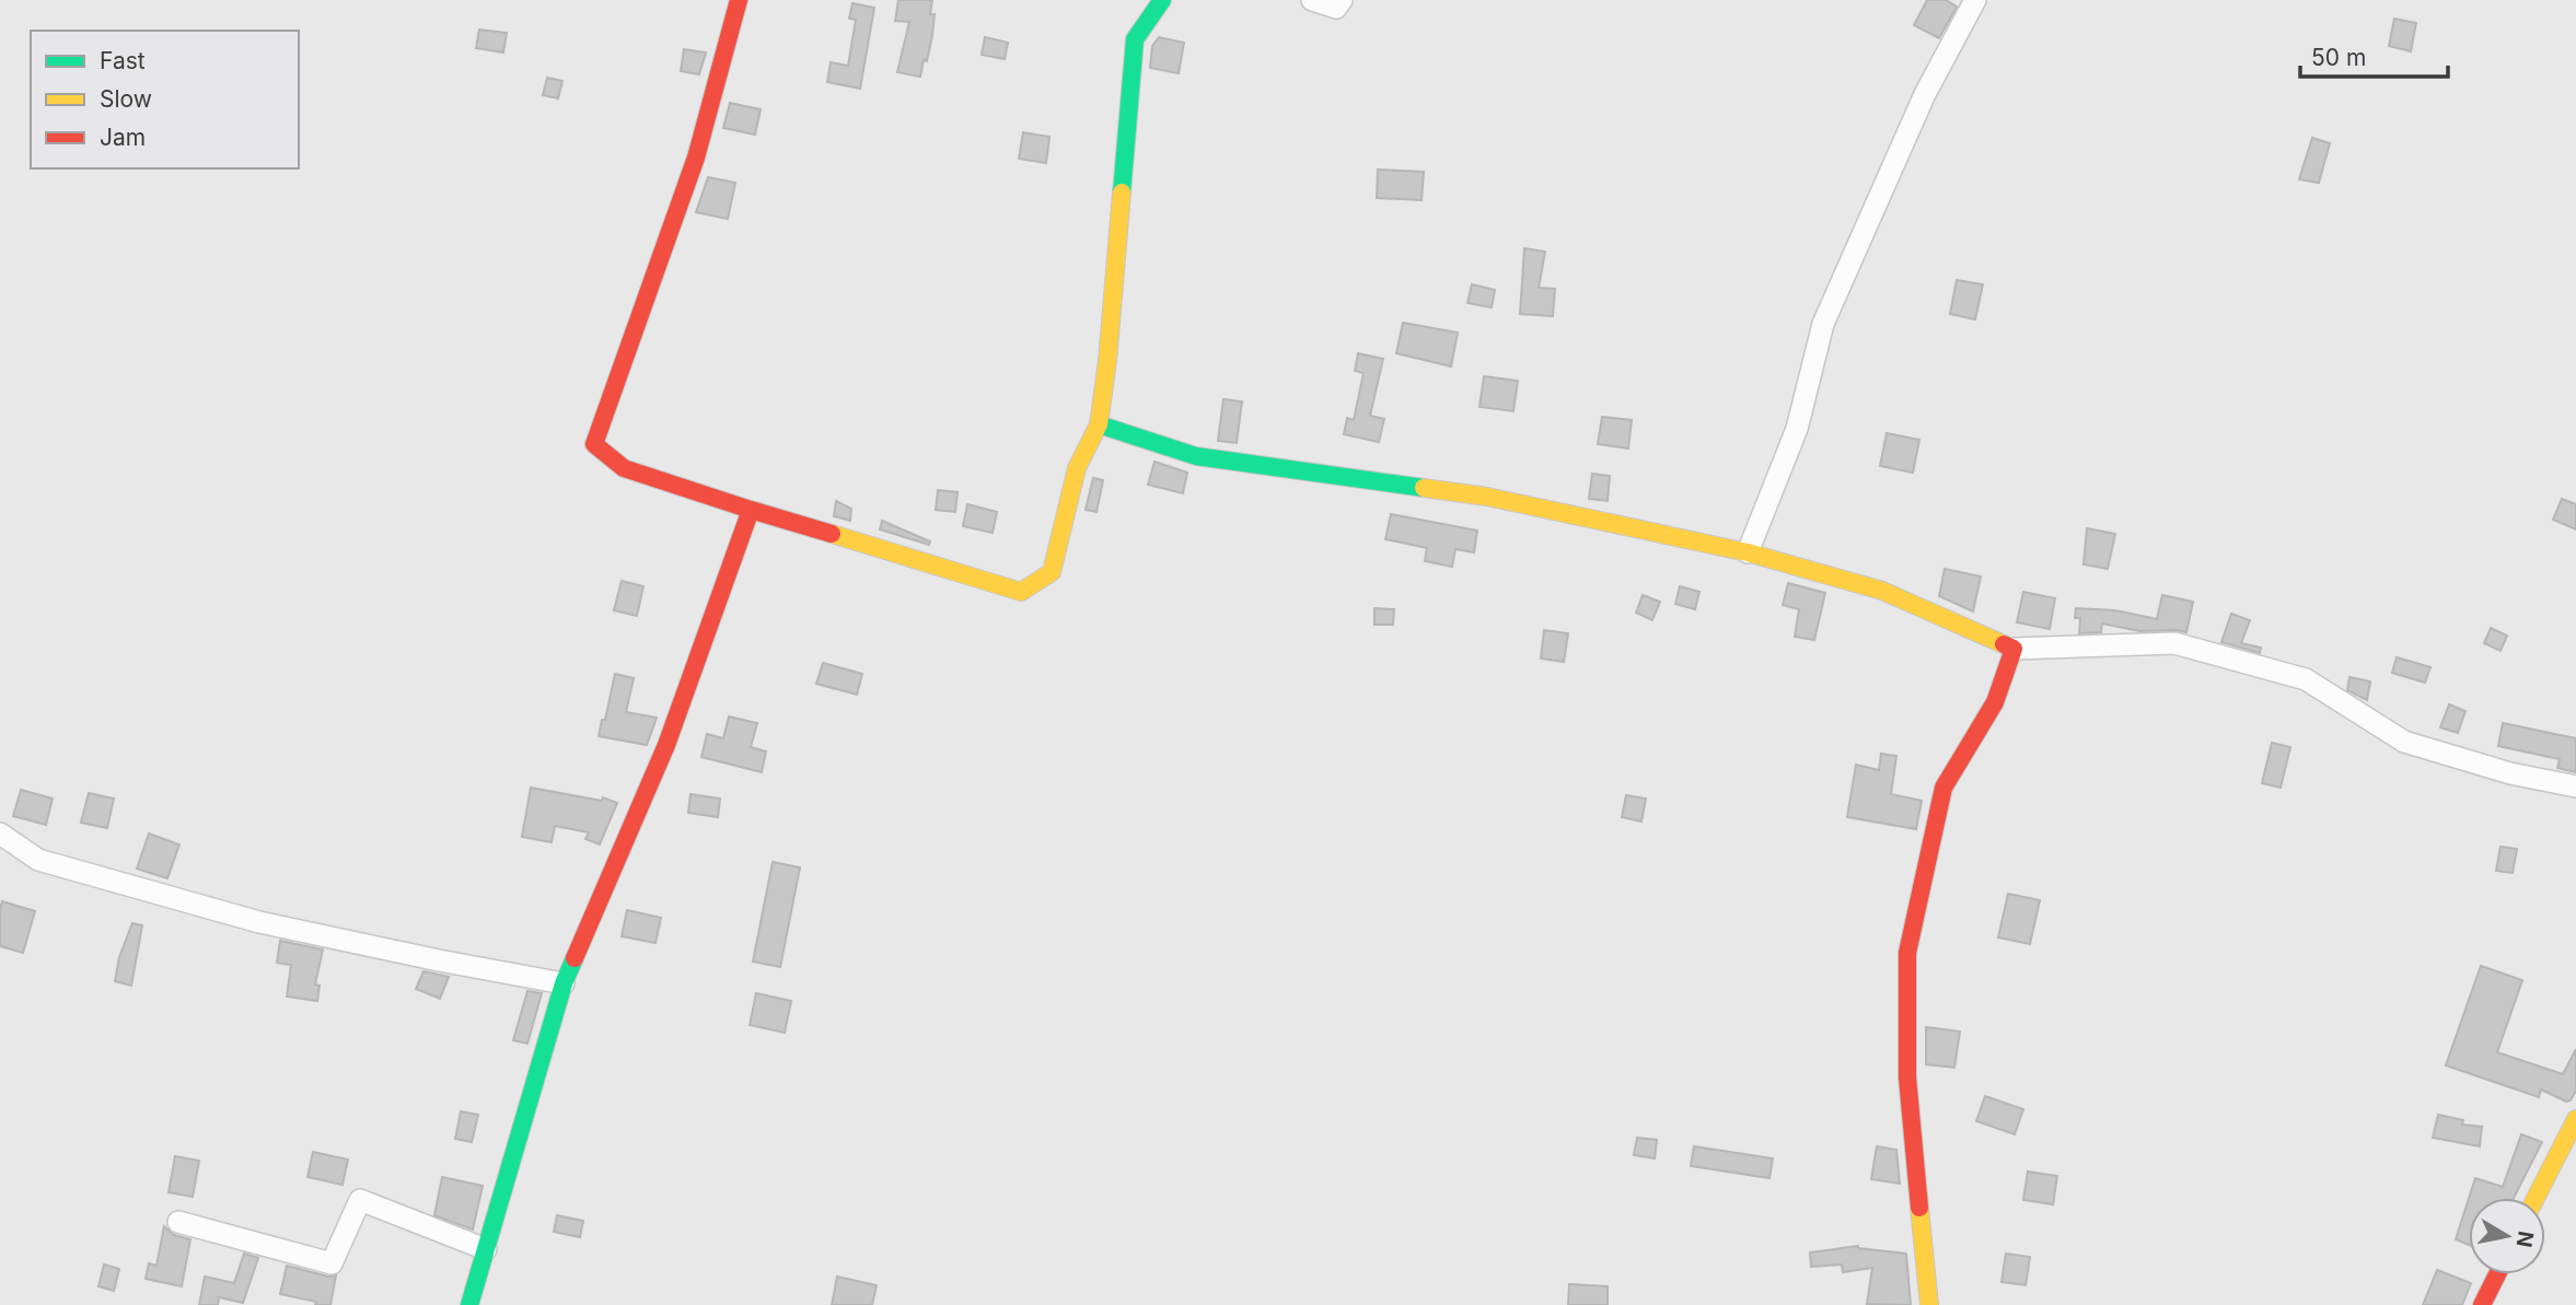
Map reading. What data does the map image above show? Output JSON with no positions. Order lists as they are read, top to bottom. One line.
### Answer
{"legend":["Fast","Slow","Jam"],"scale_bar":"50 m","north":"right"}
